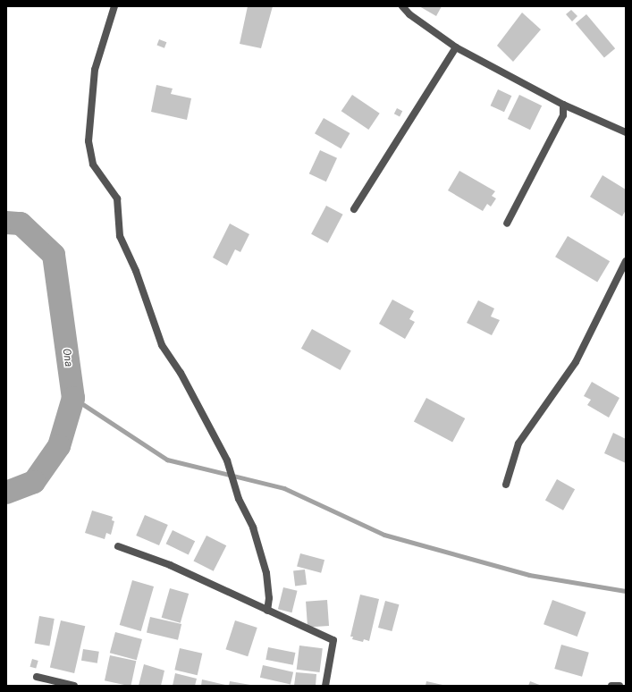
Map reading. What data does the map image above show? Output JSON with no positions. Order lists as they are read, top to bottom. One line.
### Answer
{"water":["Ona"]}
